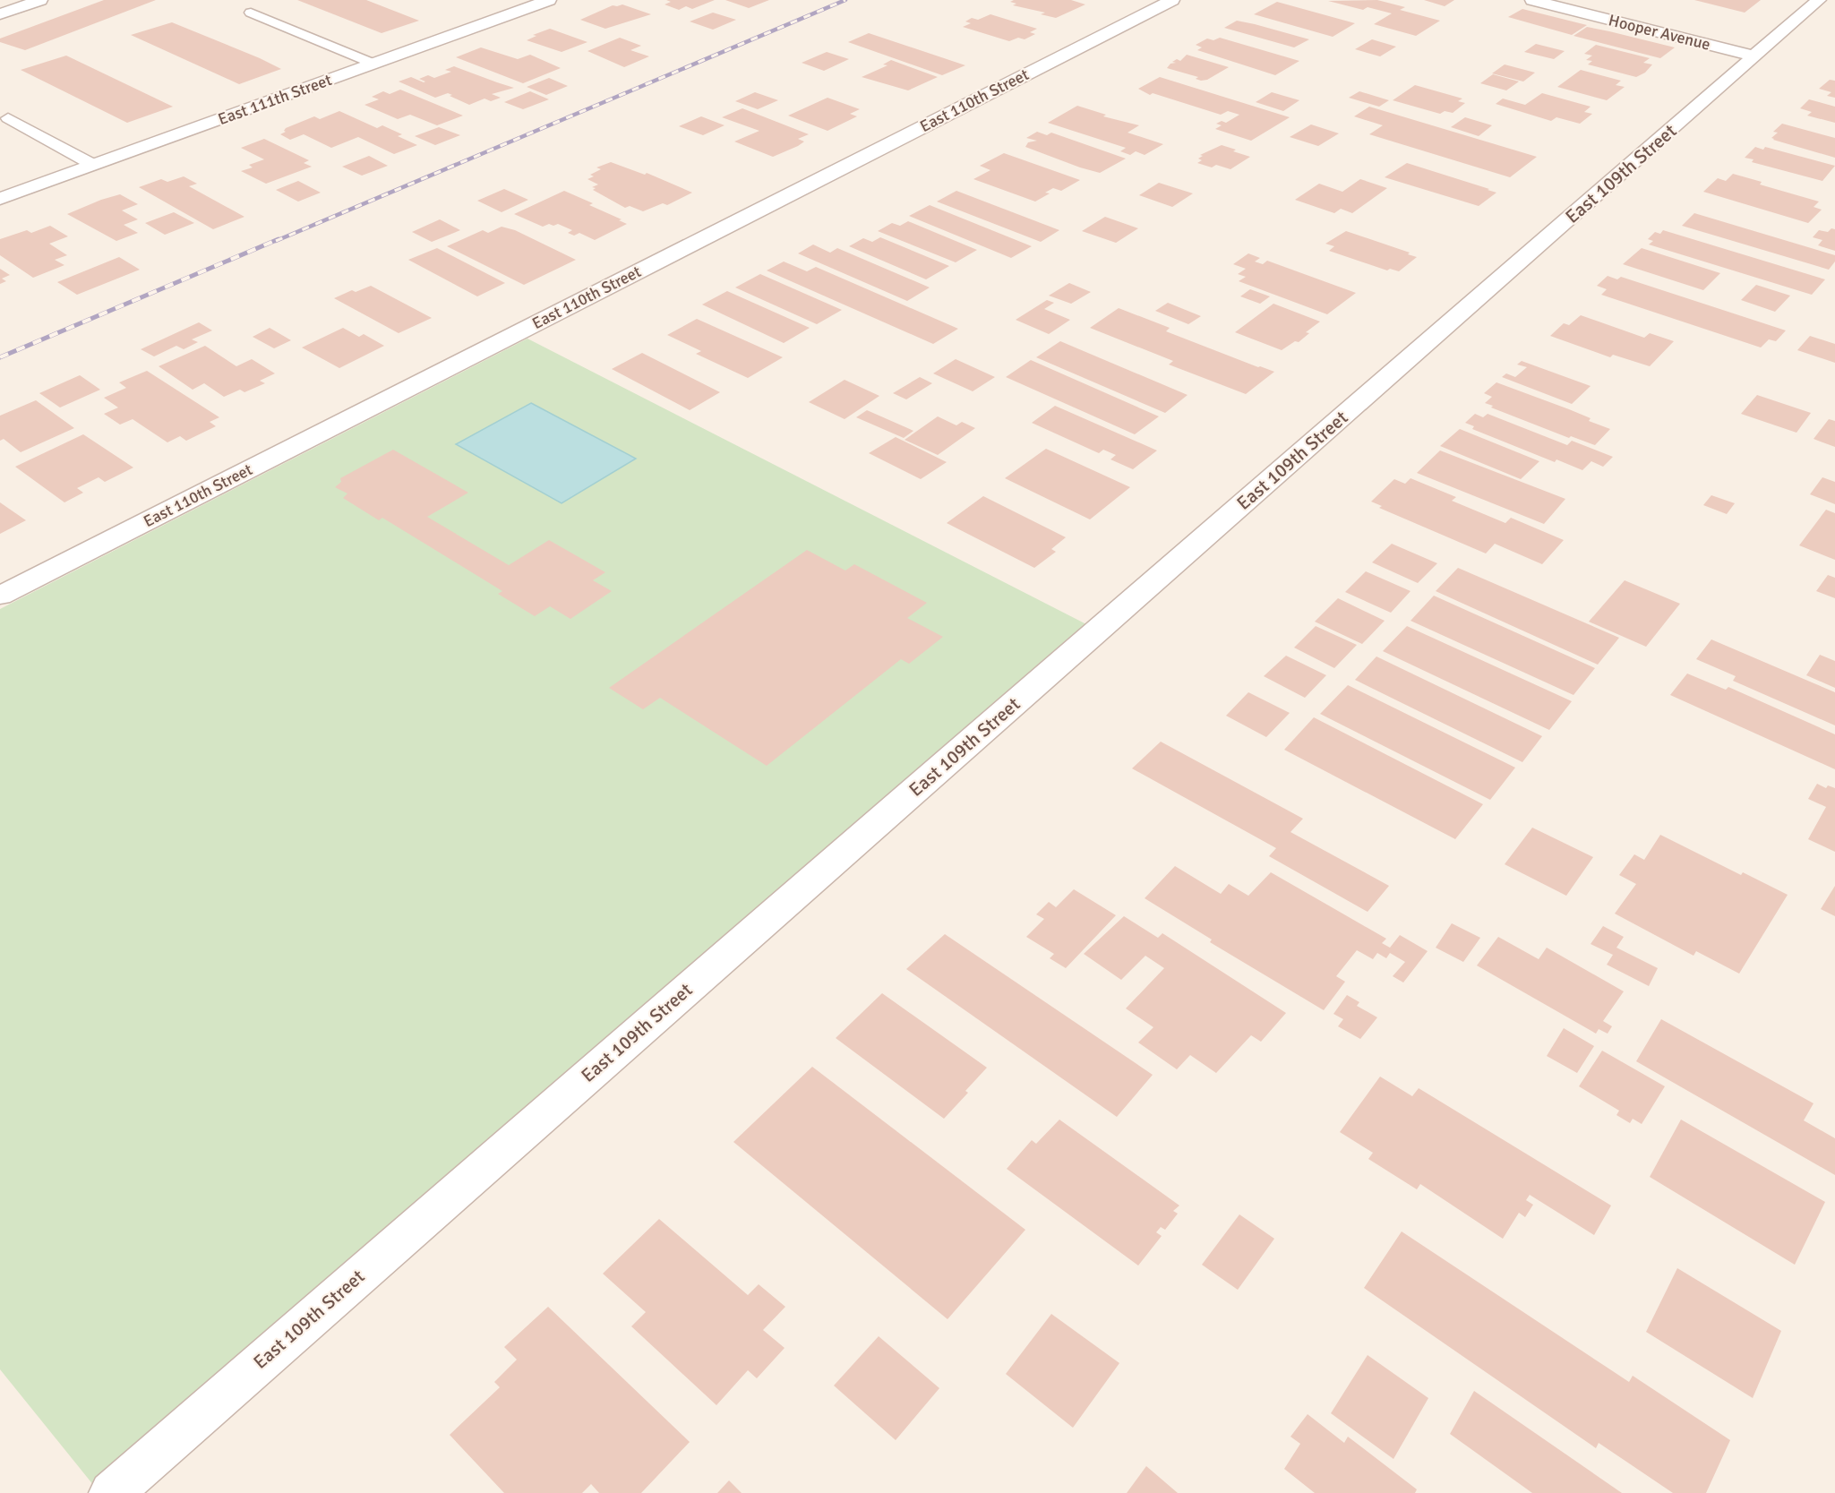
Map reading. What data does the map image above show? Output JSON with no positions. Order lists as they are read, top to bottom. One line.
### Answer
{"streets":{"street":["Hooper Avenue","East 111th Street","East 110th Street","East 109th Street"]},"crossings":[["Hooper Avenue","East 109th Street"]]}
